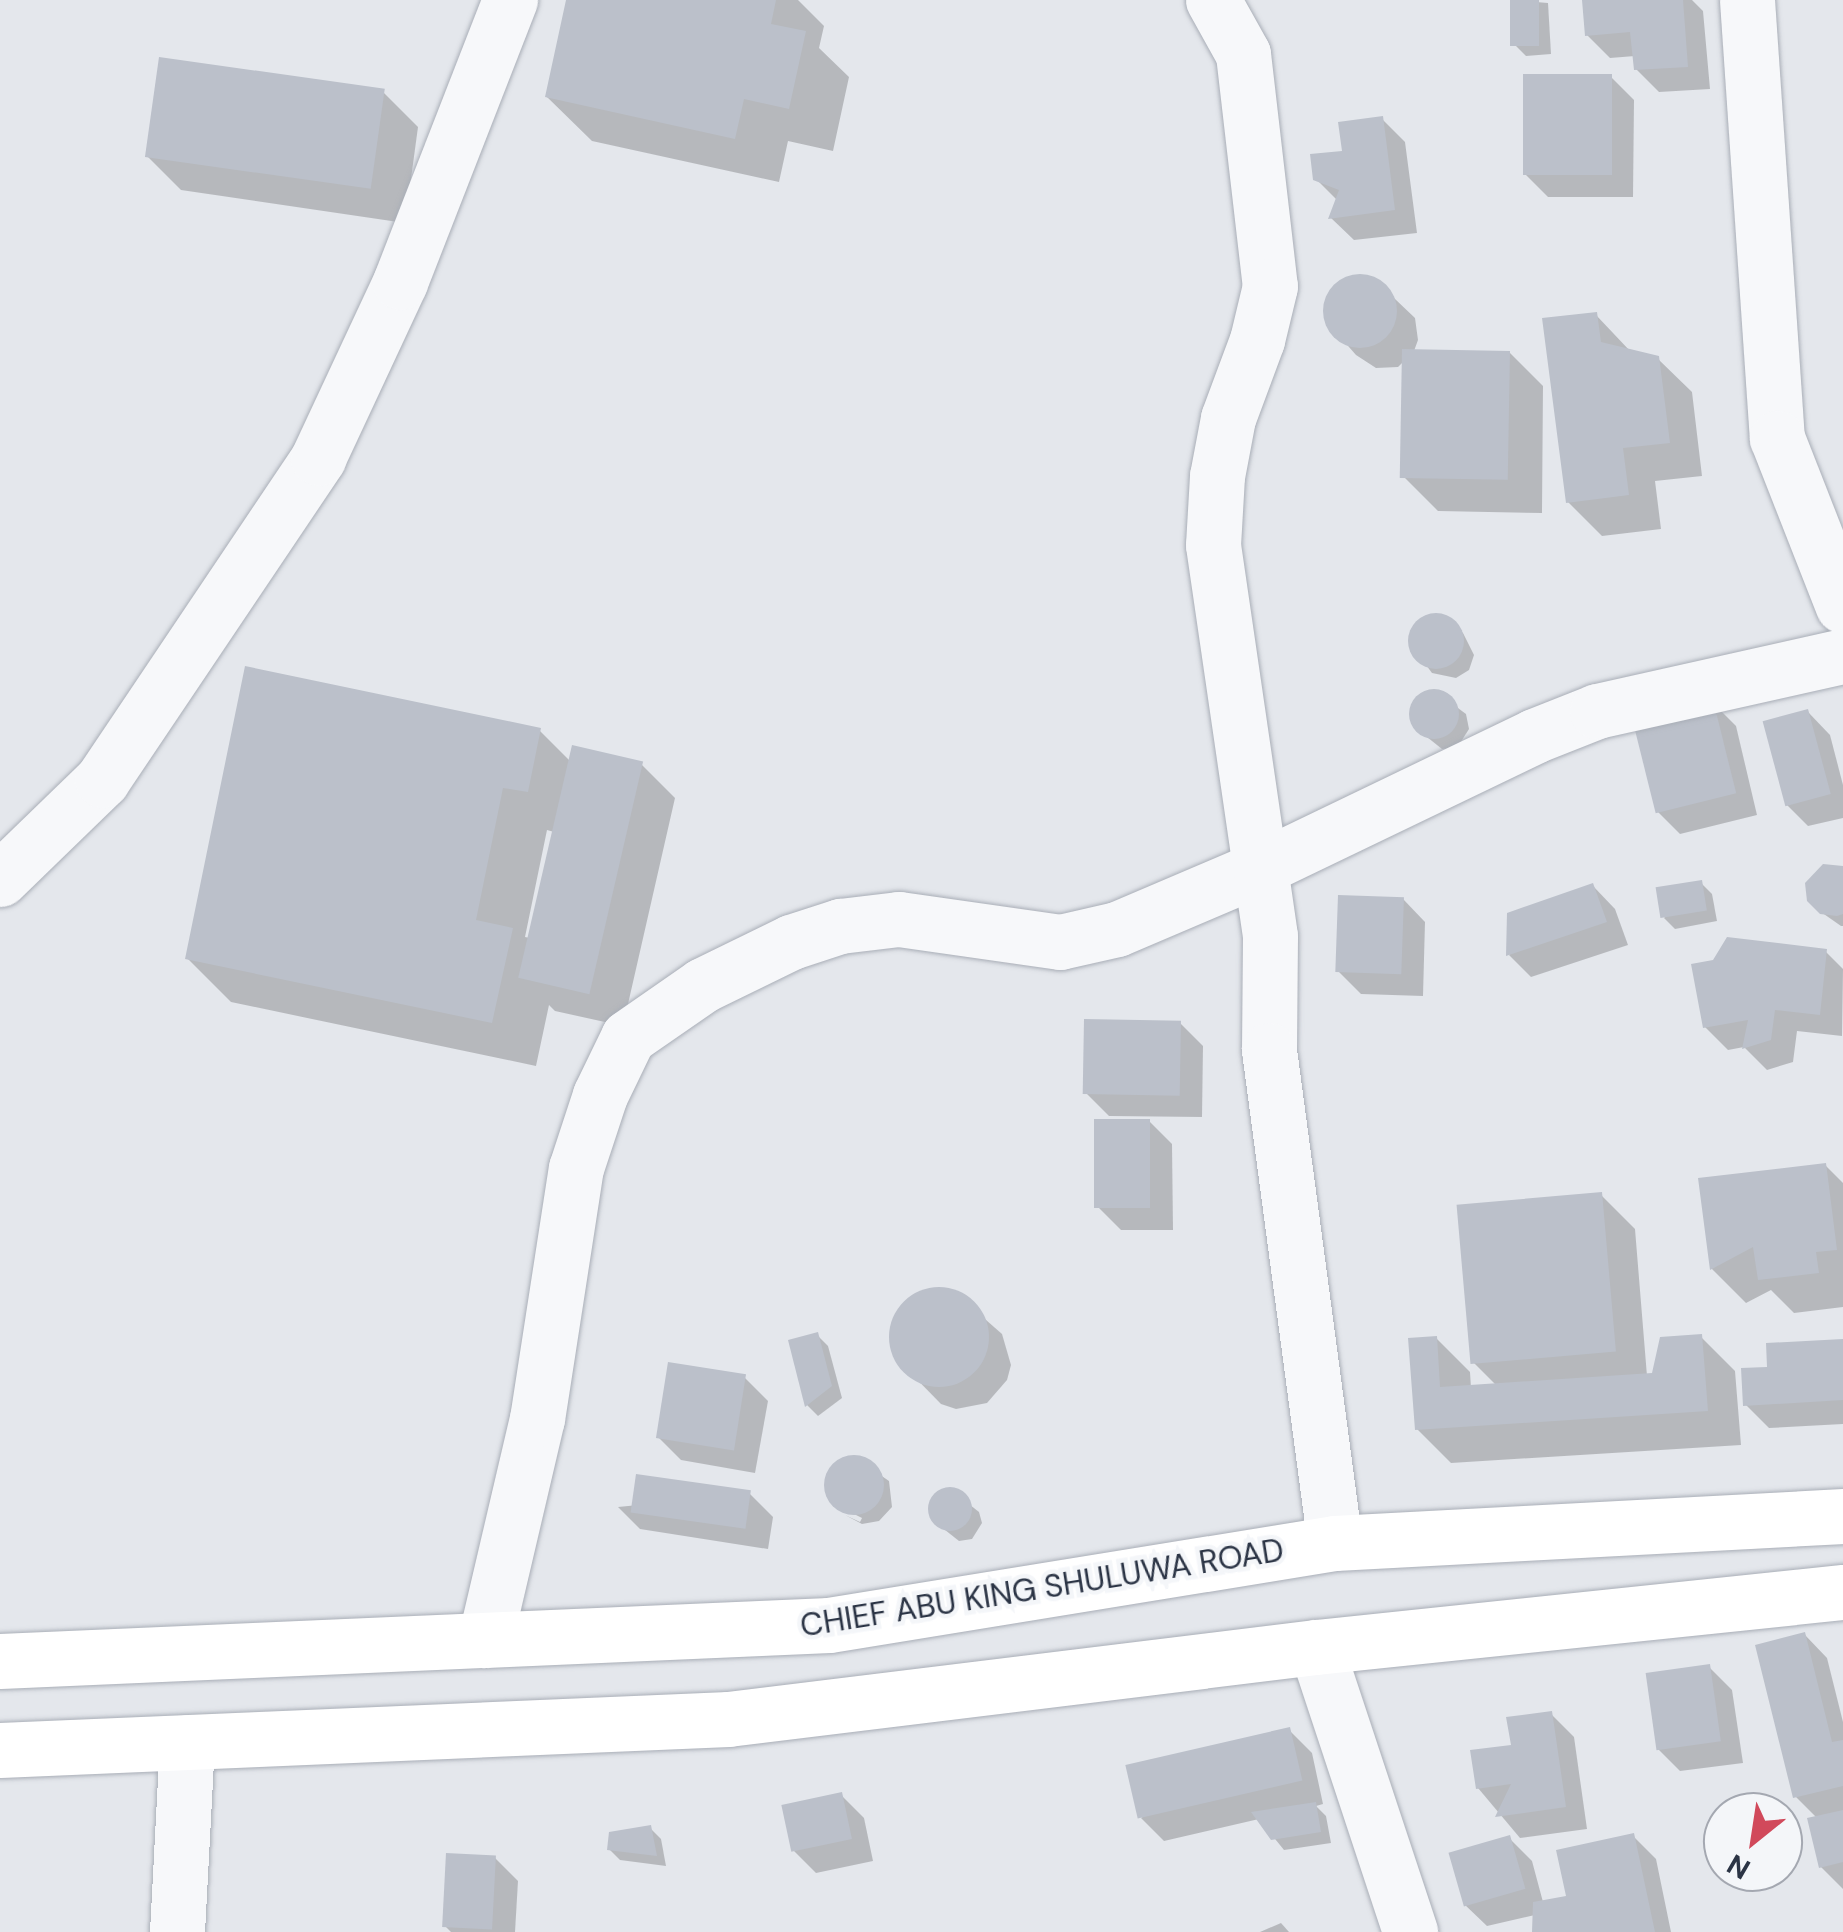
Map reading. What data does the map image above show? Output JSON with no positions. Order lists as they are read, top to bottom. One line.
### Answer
{"streets":{"street":["CHIEF ABU KING SHULUWA ROAD"]},"north":"bottom left"}
